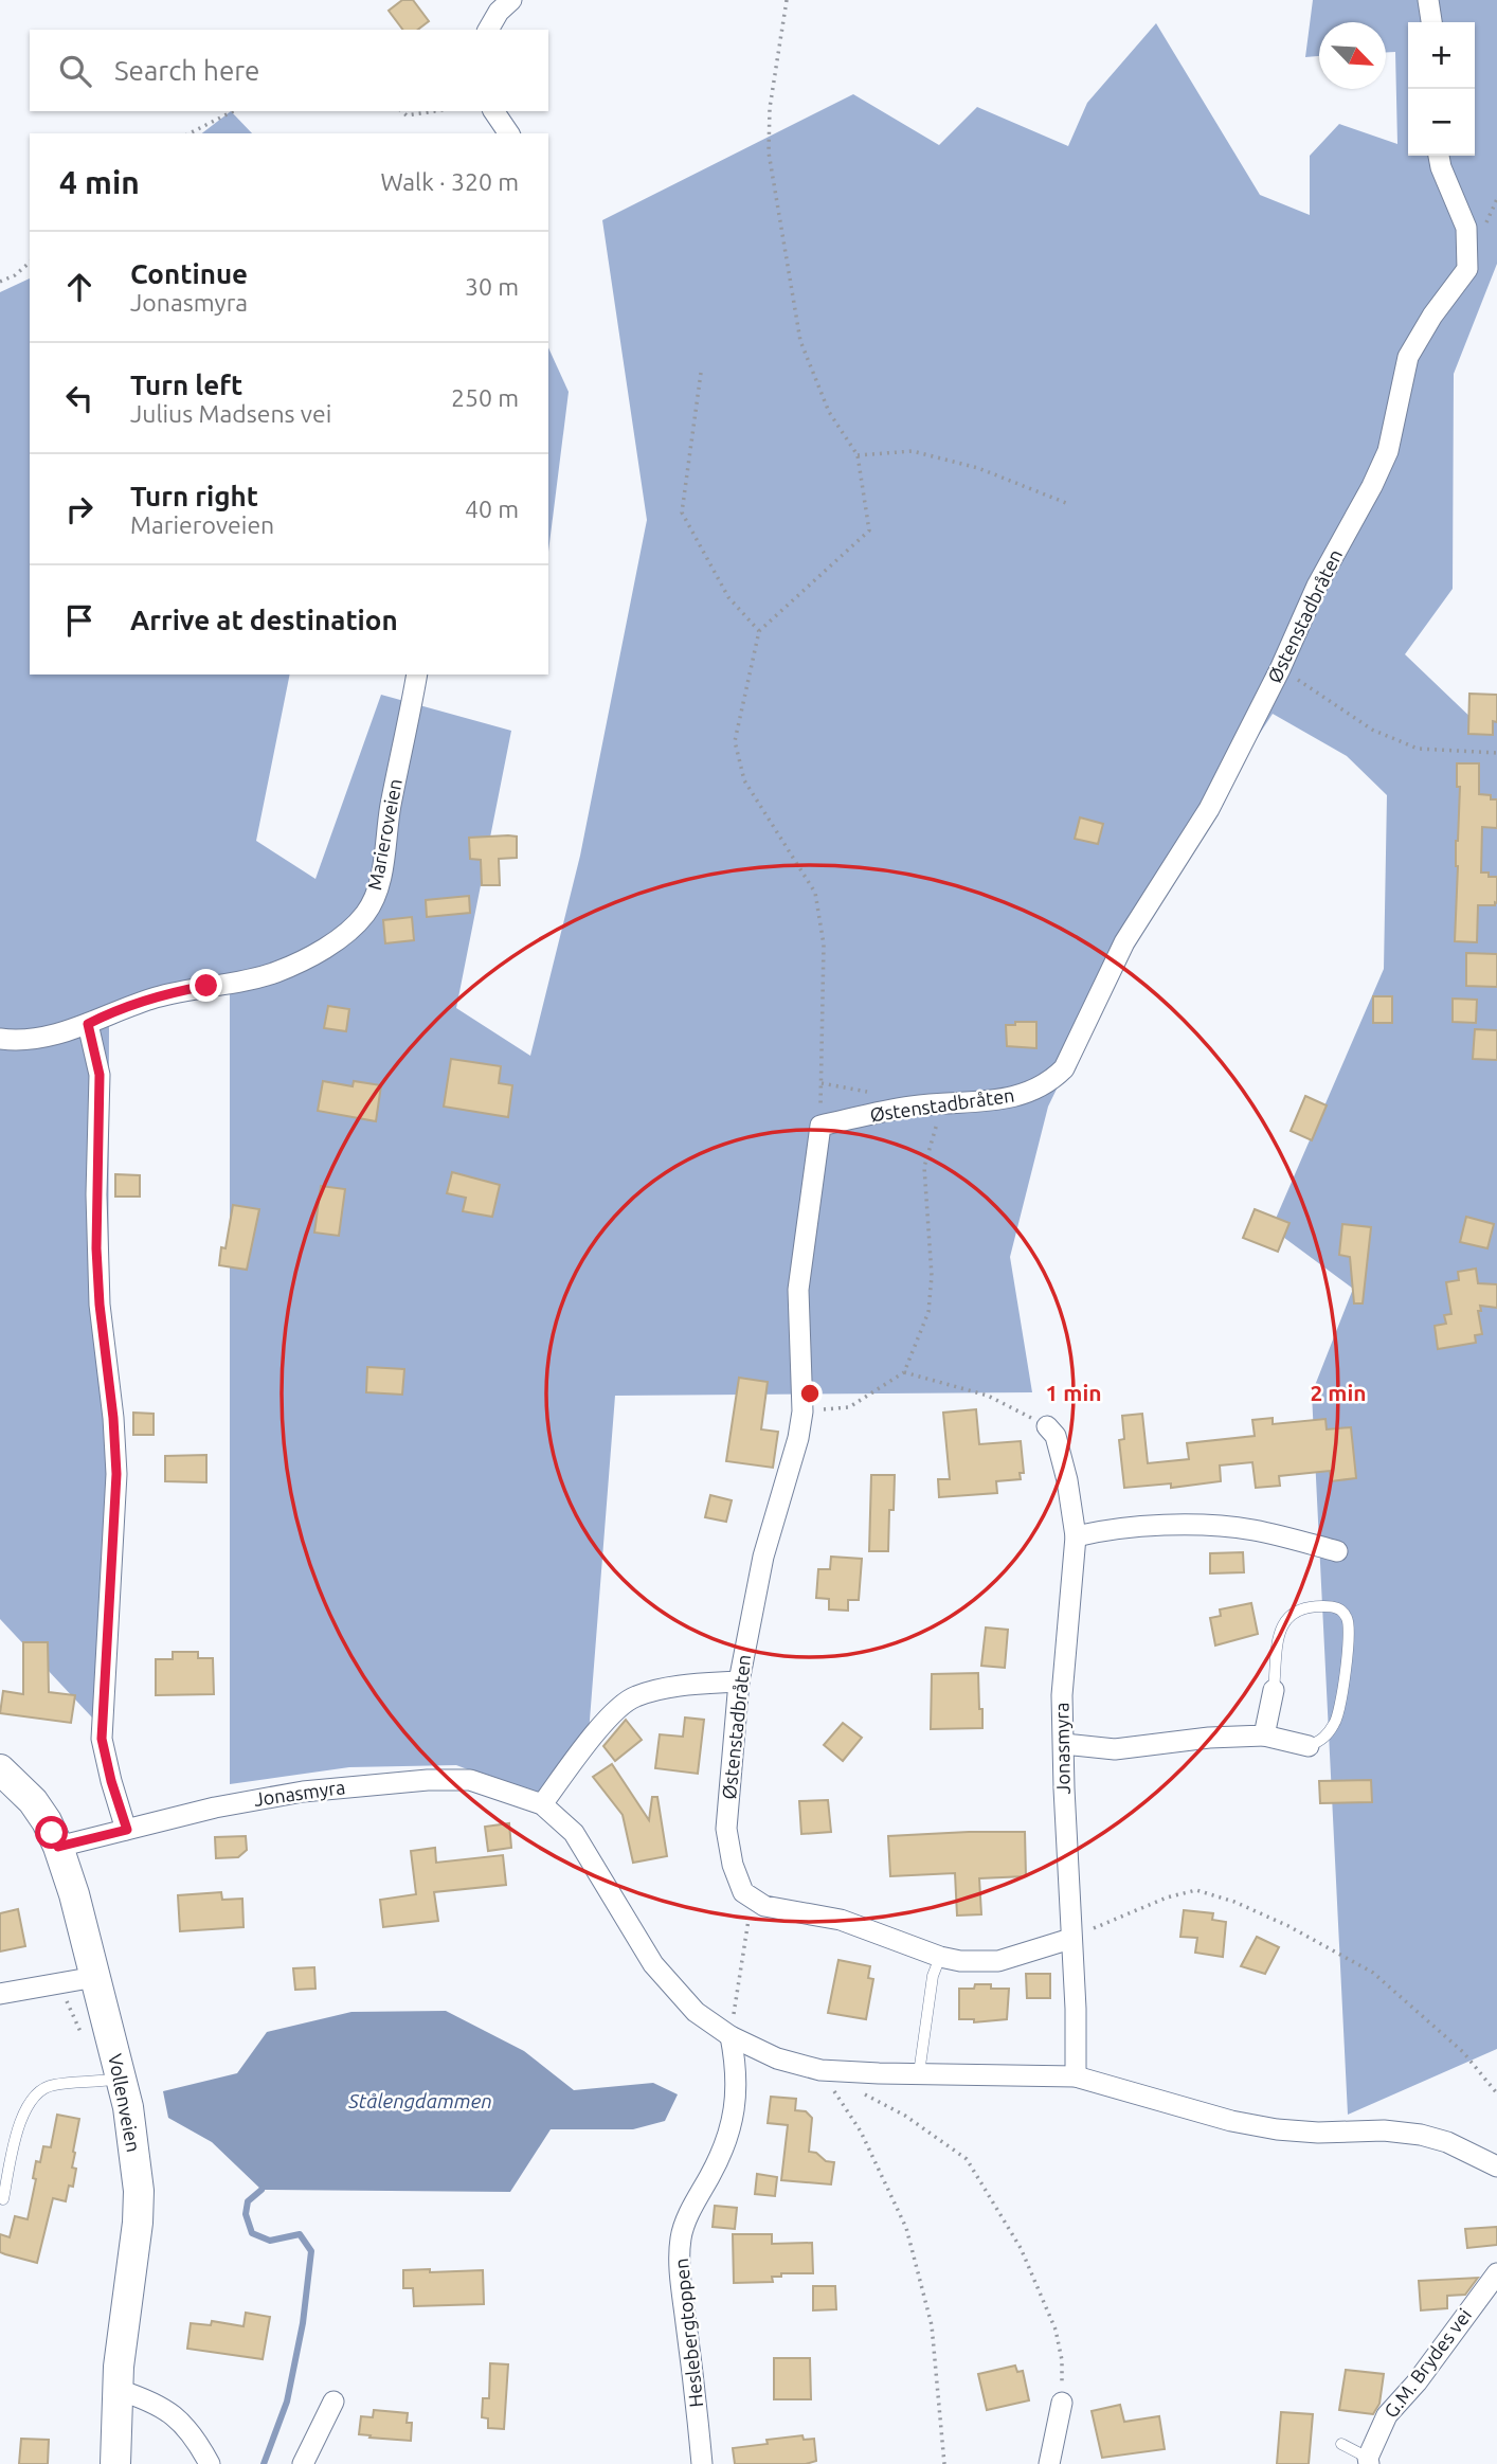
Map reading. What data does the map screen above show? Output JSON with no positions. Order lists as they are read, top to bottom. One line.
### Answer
{"streets":{"main road":["Vollenveien"],"street":["Østenstadbråten","Marieroveien","Jonasmyra","Heslebergtoppen","G.M. Brydes vei"]},"crossings":[["Jonasmyra","Vollenveien"],["Jonasmyra","Heslebergtoppen"]],"water":["Stålengdammen"],"north":"bottom right","page":{"map_buttons":["+","−"],"search":"Search here","heading":["4 min","Walk · 320 m"],"list":[["Continue","Jonasmyra","30 m"],["Turn left","Julius Madsens vei","250 m"],["Turn right","Marieroveien","40 m"],"Arrive at destination"]},"rings":["1 min","2 min"]}
